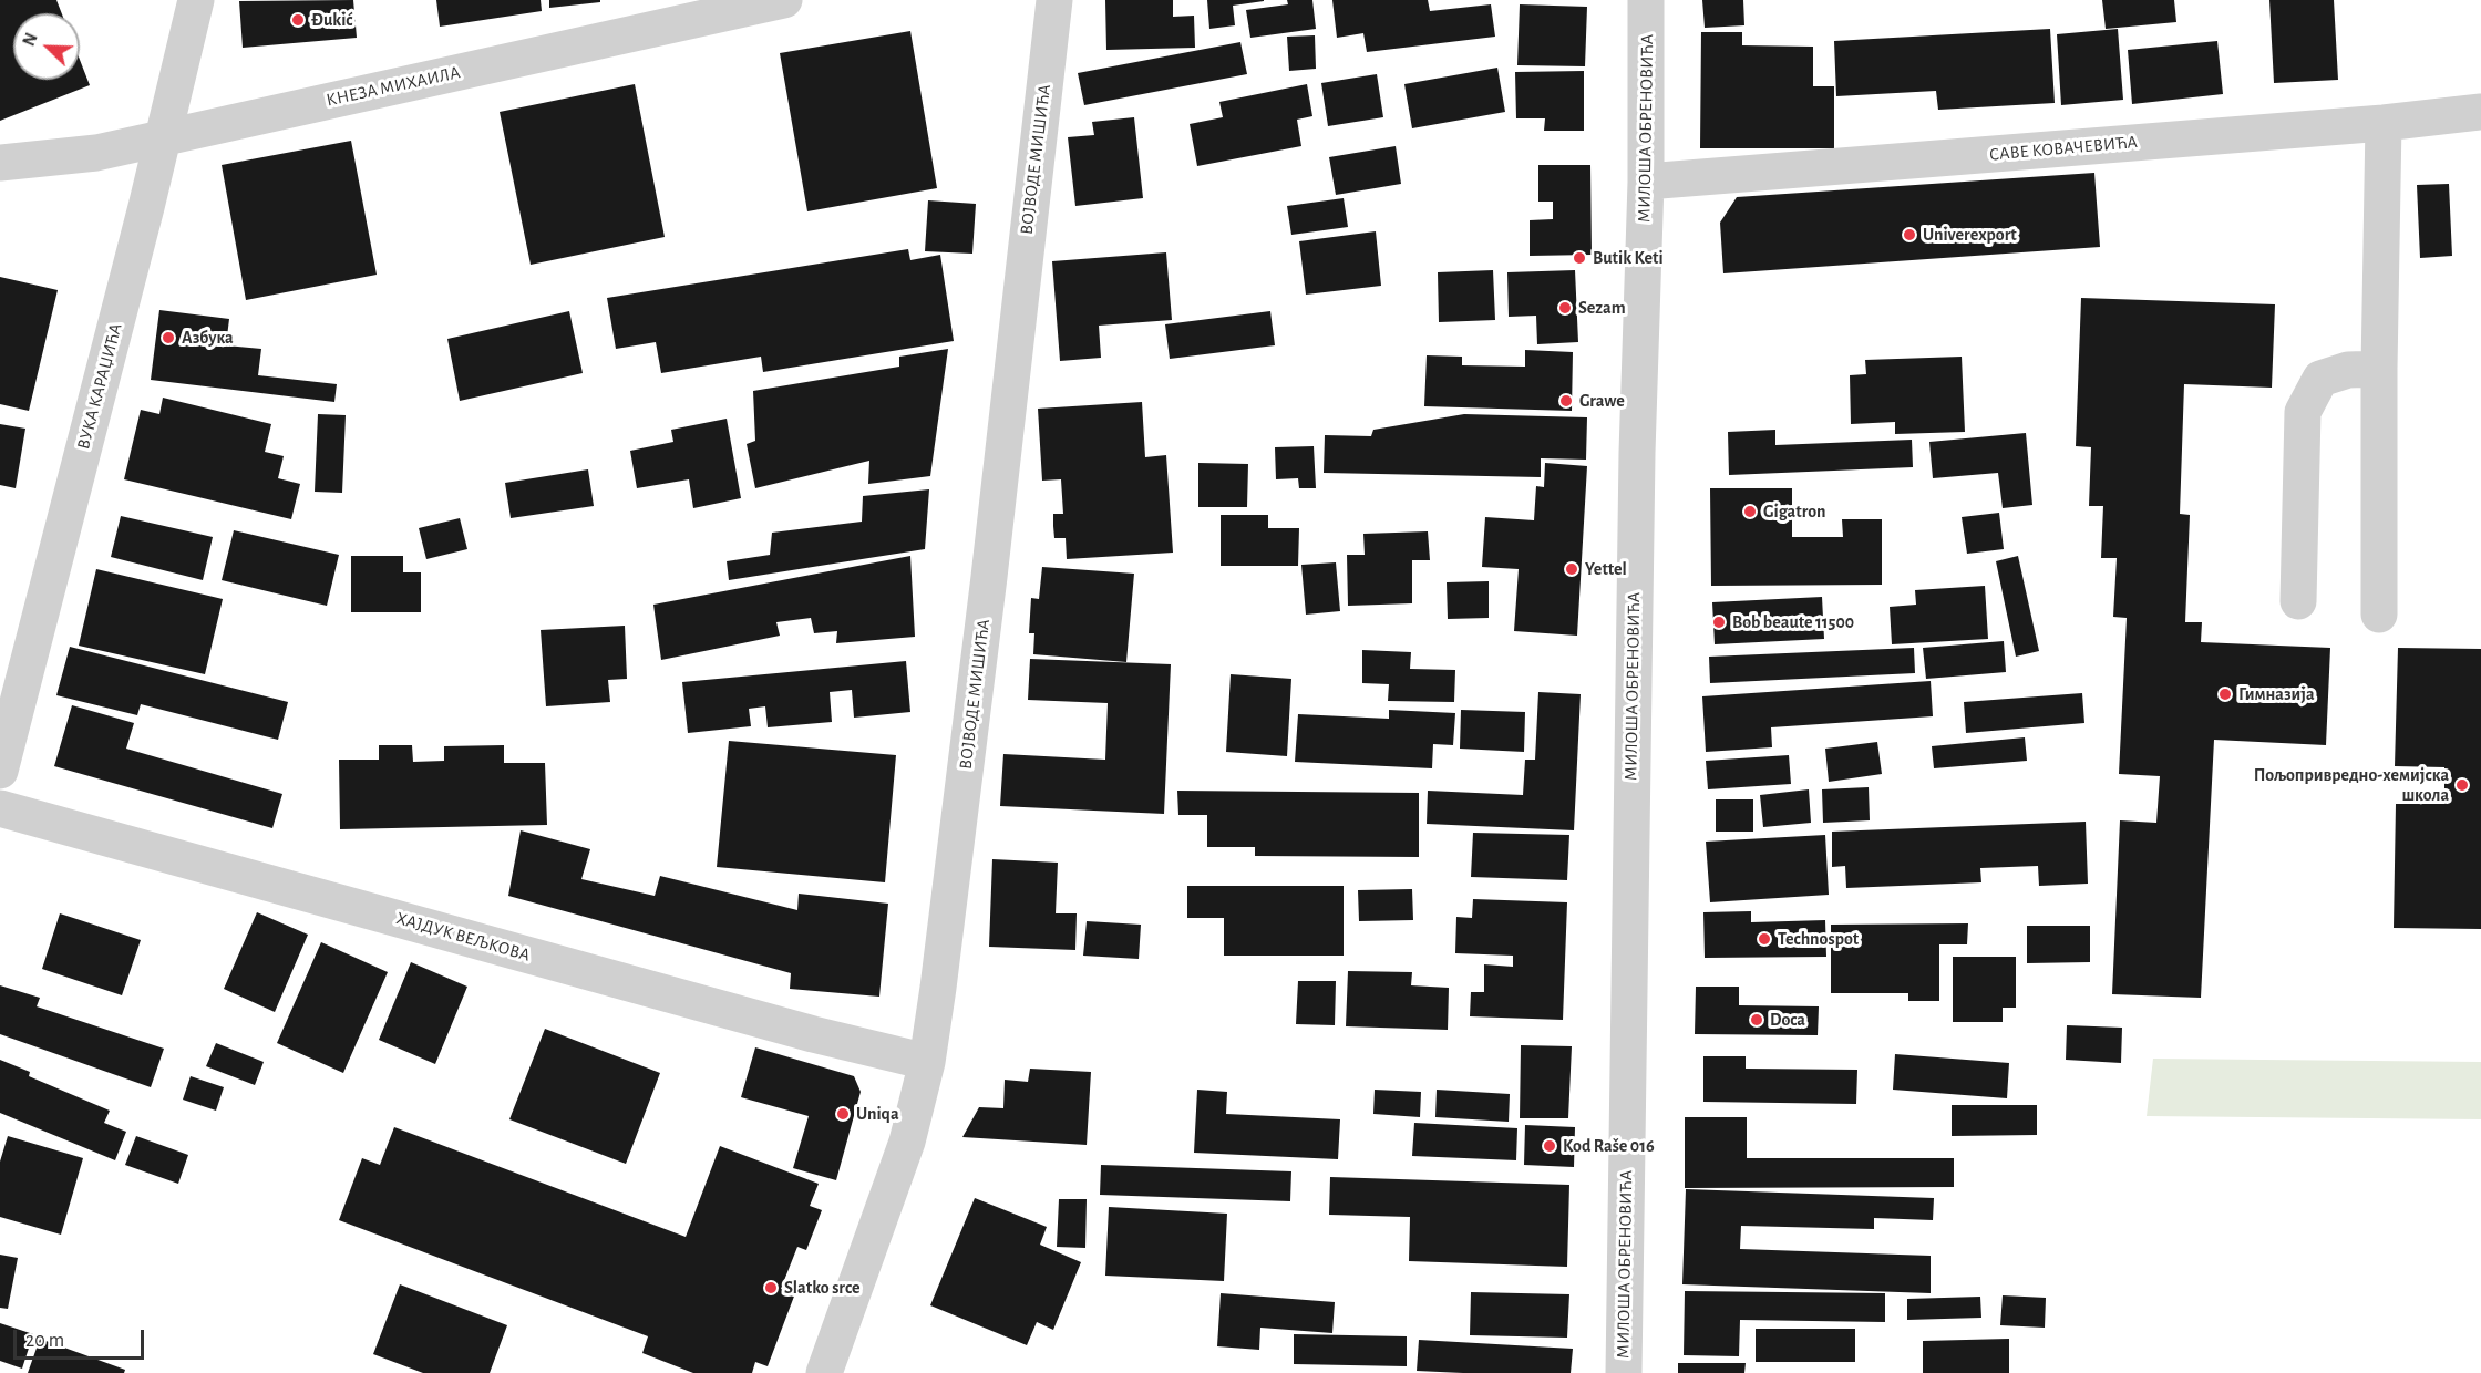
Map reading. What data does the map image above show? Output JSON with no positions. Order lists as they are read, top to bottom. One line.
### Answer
{"streets":{"street":["КНЕЗА МИХАИЛА","МИЛОША ОБРЕНОВИЋА","САВЕ КОВАЧЕВИЋА","ВОЈВОДЕ МИШИЋА","ВУКА КАРАЏИЋА","ХАЈДУК ВЕЉКОВА"]},"crossings":[["КНЕЗА МИХАИЛА","ВУКА КАРАЏИЋА"],["МИЛОША ОБРЕНОВИЋА","САВЕ КОВАЧЕВИЋА"],["ВОЈВОДЕ МИШИЋА","ХАЈДУК ВЕЉКОВА"]],"places":["Đukić","Univerexport","Butik Keti","Sezam","Азбука","Grawe","Gigatron","Yettel","Bob beaute 11500","Гимназија","Пољопривредно-хемијска школа","Technospot","Doca","Uniqa","Kod Raše 016","Slatko srce"],"scale_bar":"20 m","north":"top left"}
